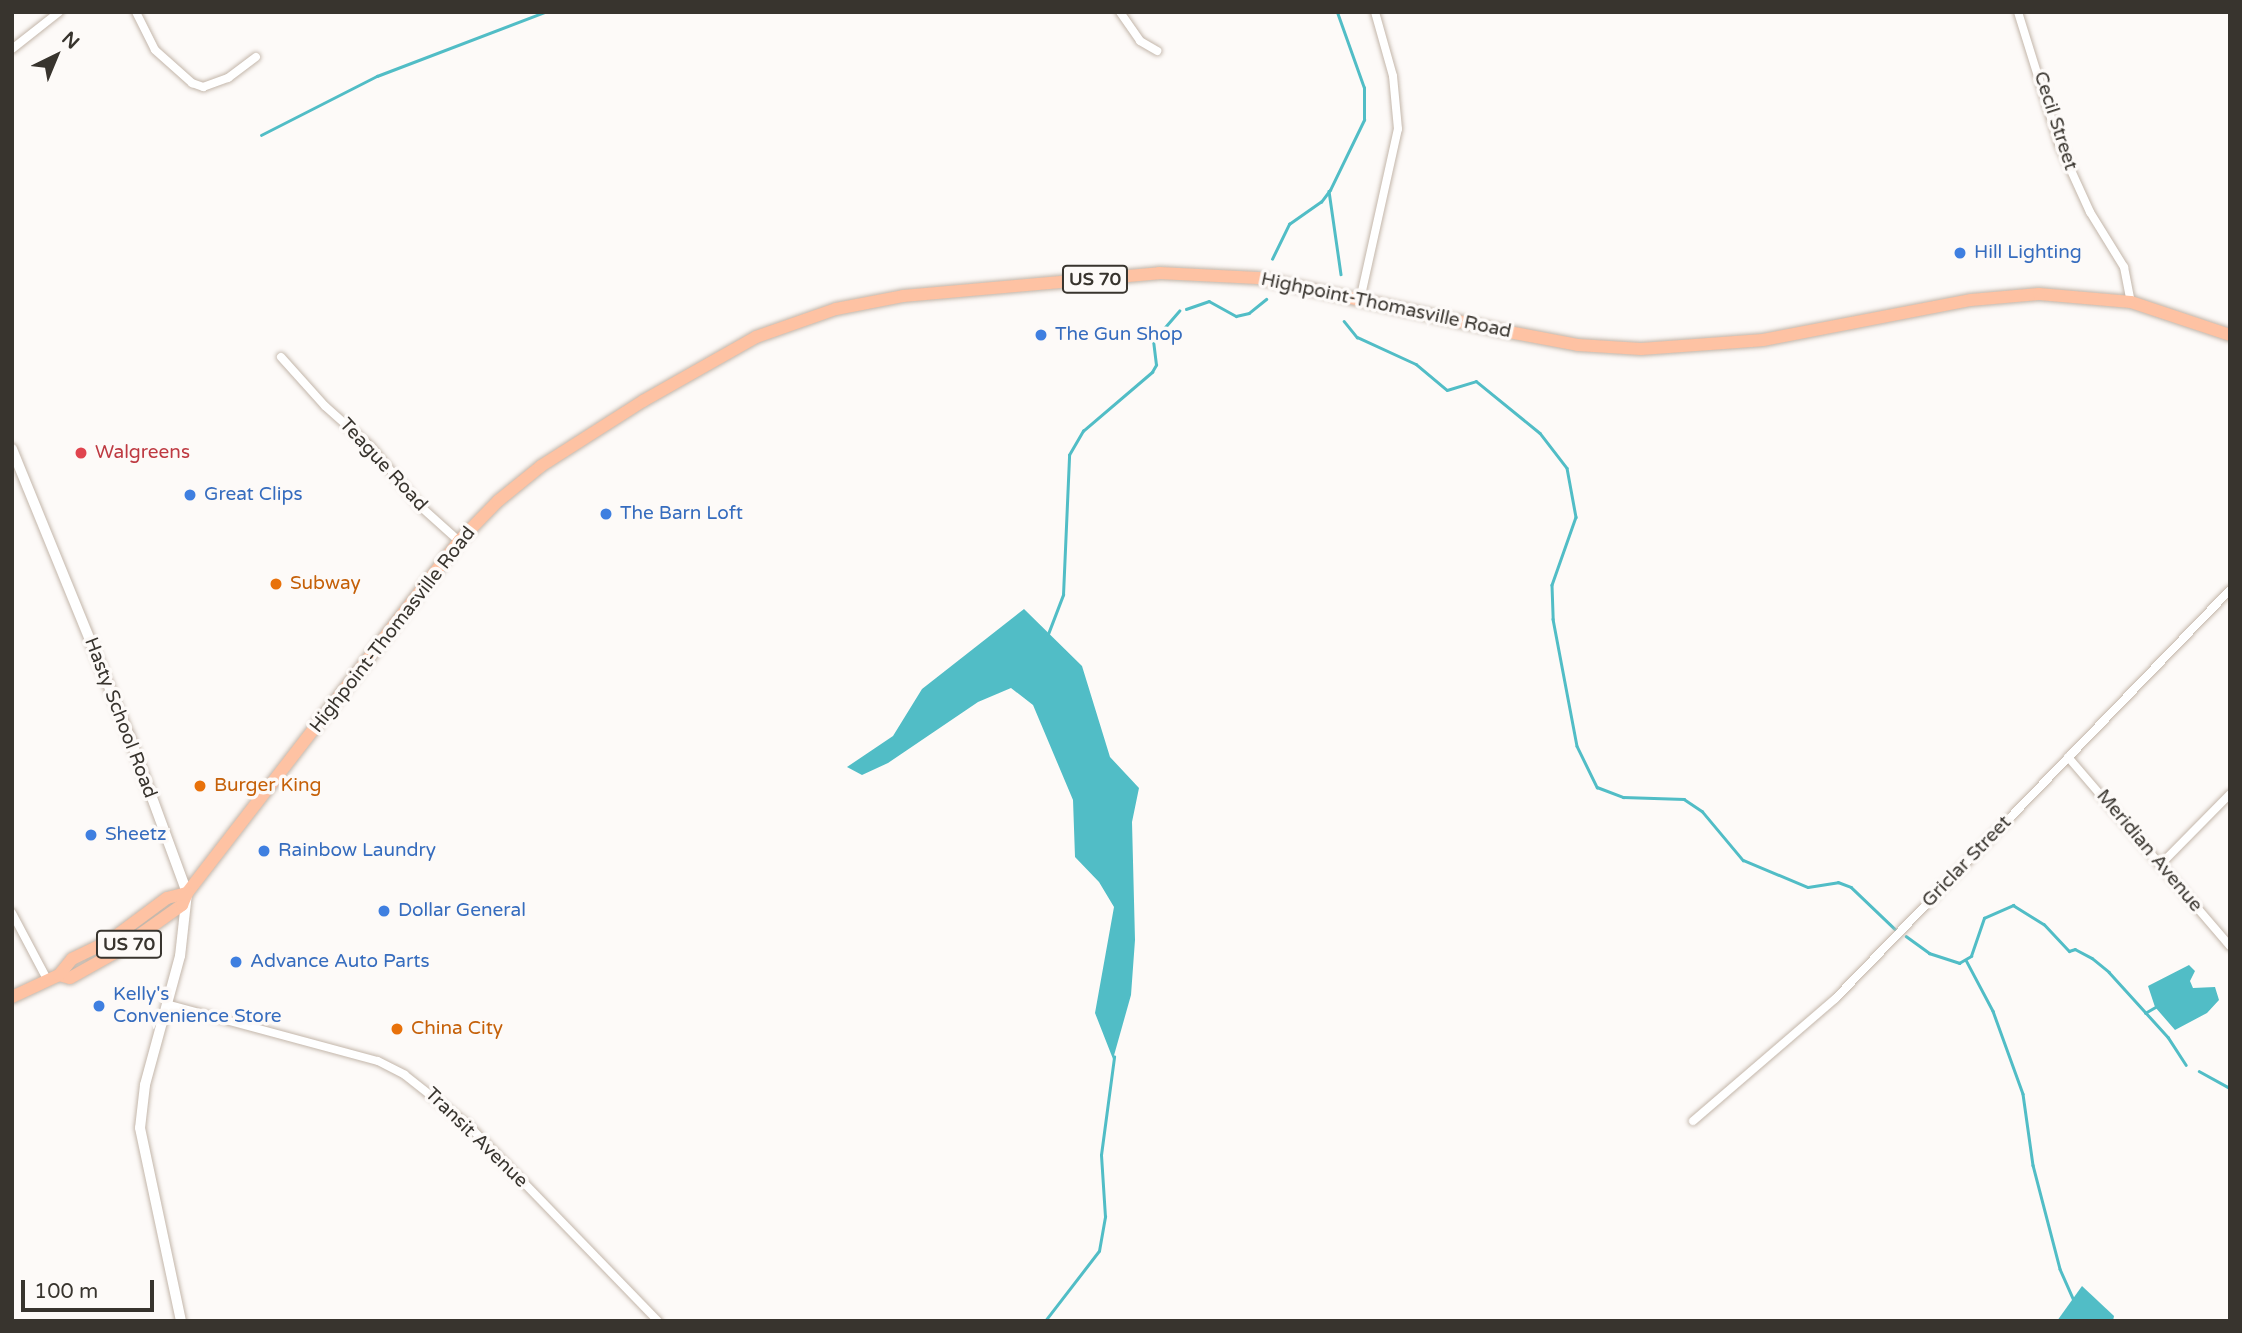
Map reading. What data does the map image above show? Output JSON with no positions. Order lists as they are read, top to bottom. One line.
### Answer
{"streets":{"main road":["US 70","Highpoint-Thomasville Road"],"street":["Cecil Street","Teague Road","Hasty School Road","Meridian Avenue","Griclar Street","Transit Avenue"]},"crossings":[["Cecil Street","Highpoint-Thomasville Road"],["Highpoint-Thomasville Road","Teague Road"],["Highpoint-Thomasville Road","Hasty School Road"],["Hasty School Road","Transit Avenue"],["Meridian Avenue","Griclar Street"]],"places":["Hill Lighting","The Gun Shop","Walgreens","Great Clips","The Barn Loft","Subway","Burger King","Sheetz","Rainbow Laundry","Dollar General","Advance Auto Parts","Kelly's Convenience Store","China City"],"scale_bar":"100 m","north":"top right"}
